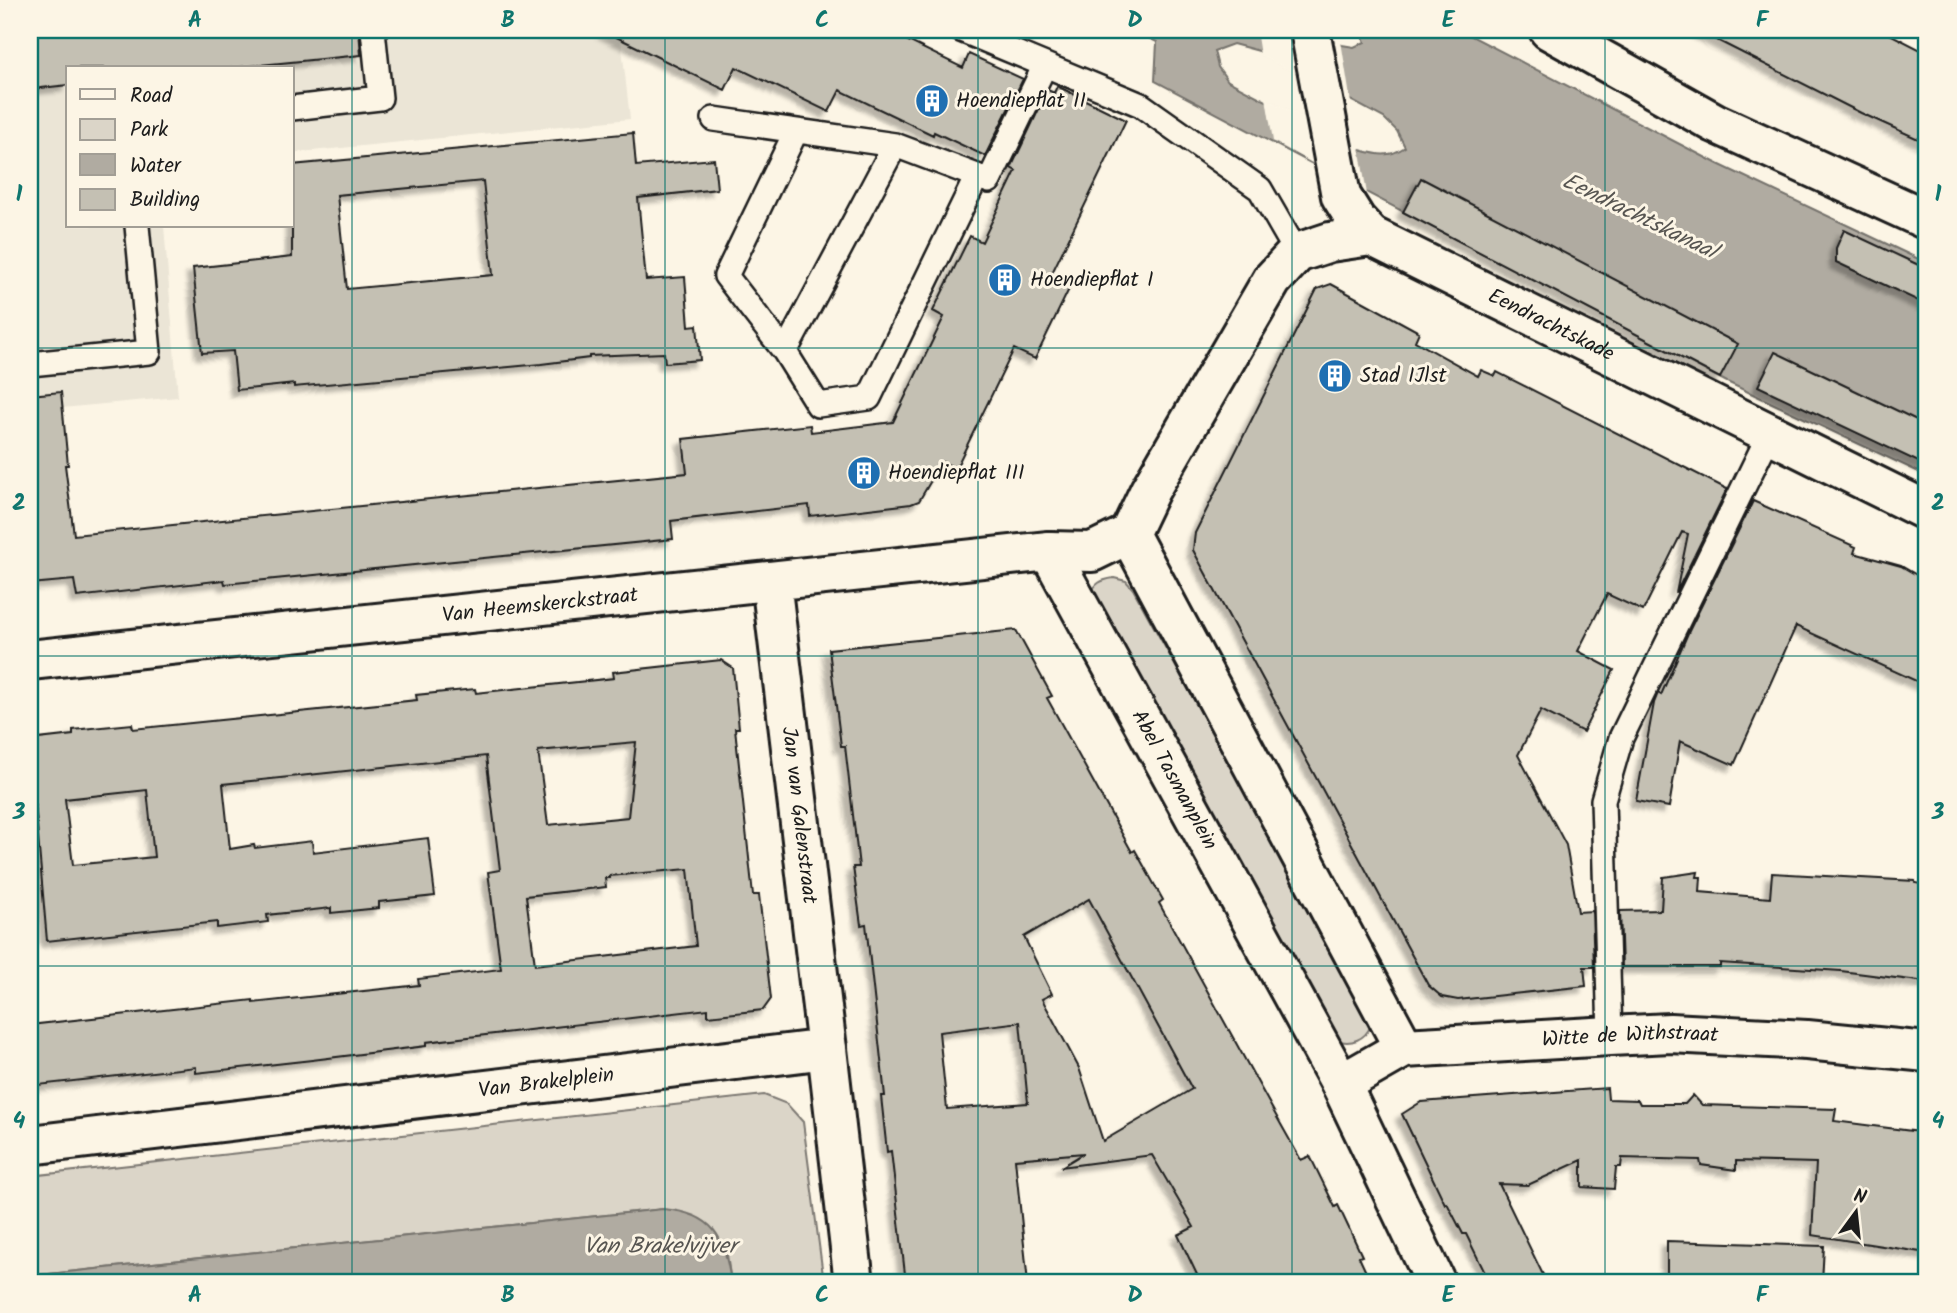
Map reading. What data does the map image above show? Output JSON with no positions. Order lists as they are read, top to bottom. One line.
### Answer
{"streets":{"street":["Eendrachtskade","Van Heemskerckstraat","Abel Tasmanplein","Jan van Galenstraat","Witte de Withstraat","Van Brakelplein"]},"crossings":[["Van Heemskerckstraat","Abel Tasmanplein"],["Van Heemskerckstraat","Jan van Galenstraat"],["Abel Tasmanplein","Witte de Withstraat"],["Jan van Galenstraat","Van Brakelplein"]],"water":["Eendrachtskanaal","Van Brakelvijver"],"places":{"building":["Hoendiepflat II","Hoendiepflat I","Stad IJlst","Hoendiepflat III"]},"legend":["Road","Park","Water","Building"],"north":"top","grid":{"columns":["A","B","C","D","E","F"],"rows":["1","2","3","4"]}}
